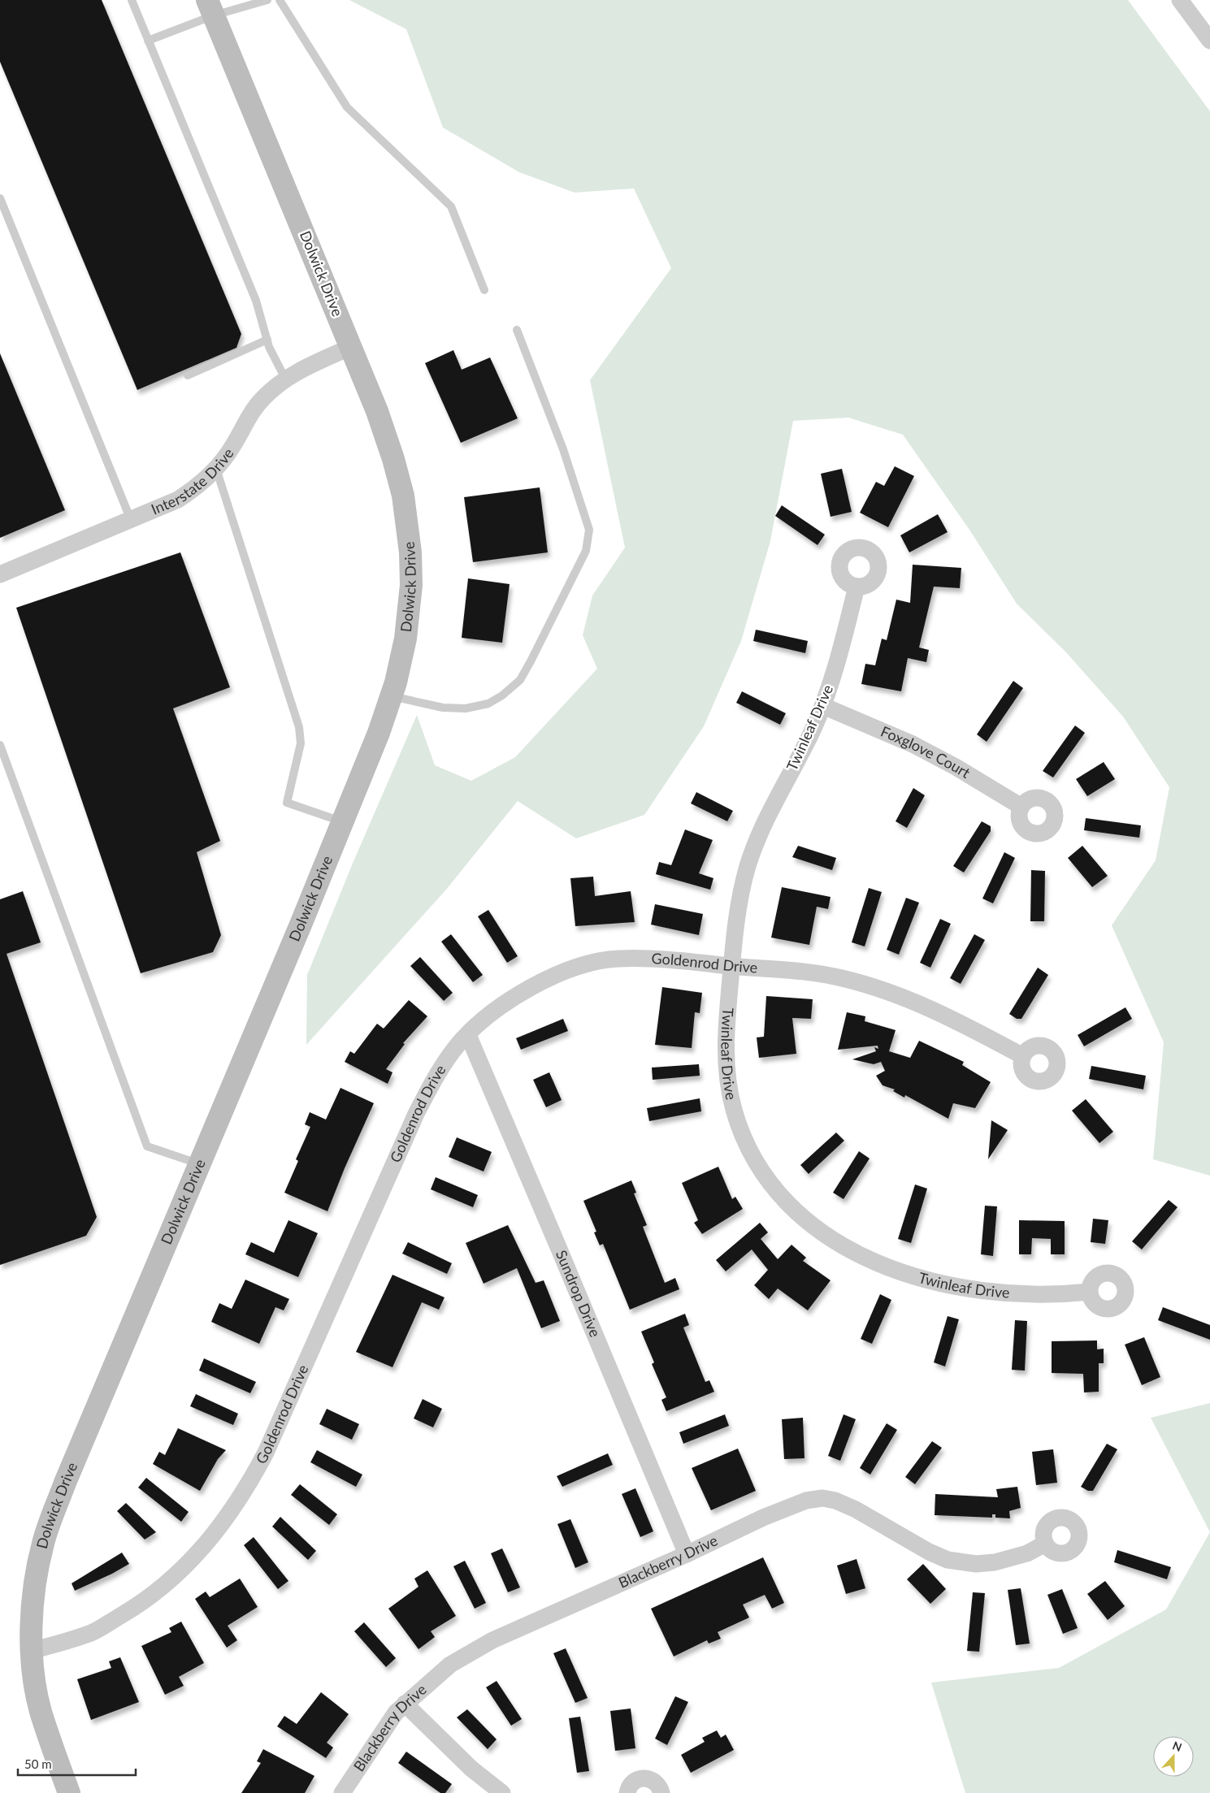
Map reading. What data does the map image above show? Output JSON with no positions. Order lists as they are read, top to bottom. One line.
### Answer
{"streets":{"main road":["Dolwick Drive"],"street":["Interstate Drive","Twinleaf Drive","Foxglove Court","Goldenrod Drive","Sundrop Drive","Blackberry Drive"]},"crossings":[["Dolwick Drive","Interstate Drive"],["Dolwick Drive","Goldenrod Drive"],["Twinleaf Drive","Foxglove Court"],["Twinleaf Drive","Goldenrod Drive"],["Goldenrod Drive","Sundrop Drive"],["Sundrop Drive","Blackberry Drive"]],"scale_bar":"50 m","north":"top"}
